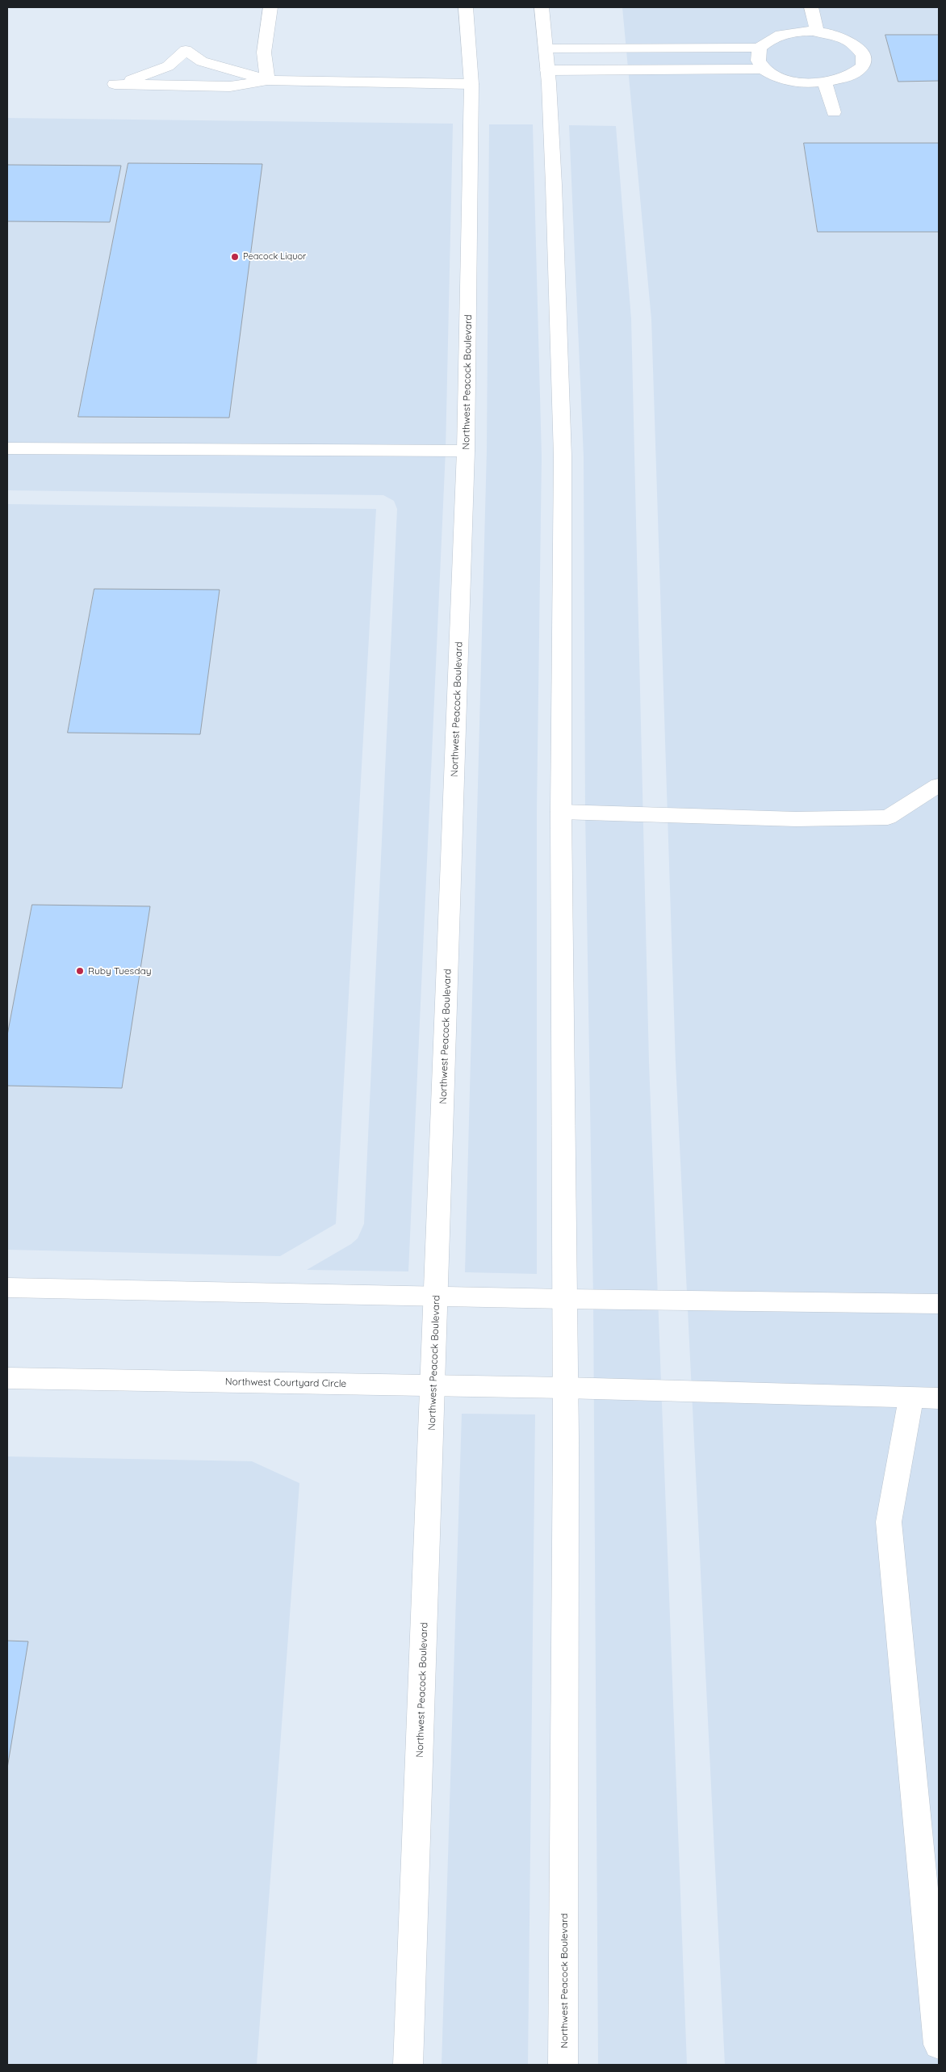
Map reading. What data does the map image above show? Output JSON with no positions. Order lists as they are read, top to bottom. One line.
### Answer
{"streets":{"street":["Northwest Peacock Boulevard","Northwest Courtyard Circle"]},"crossings":[["Northwest Peacock Boulevard","Northwest Courtyard Circle"]],"places":["Peacock Liquor","Ruby Tuesday"]}
